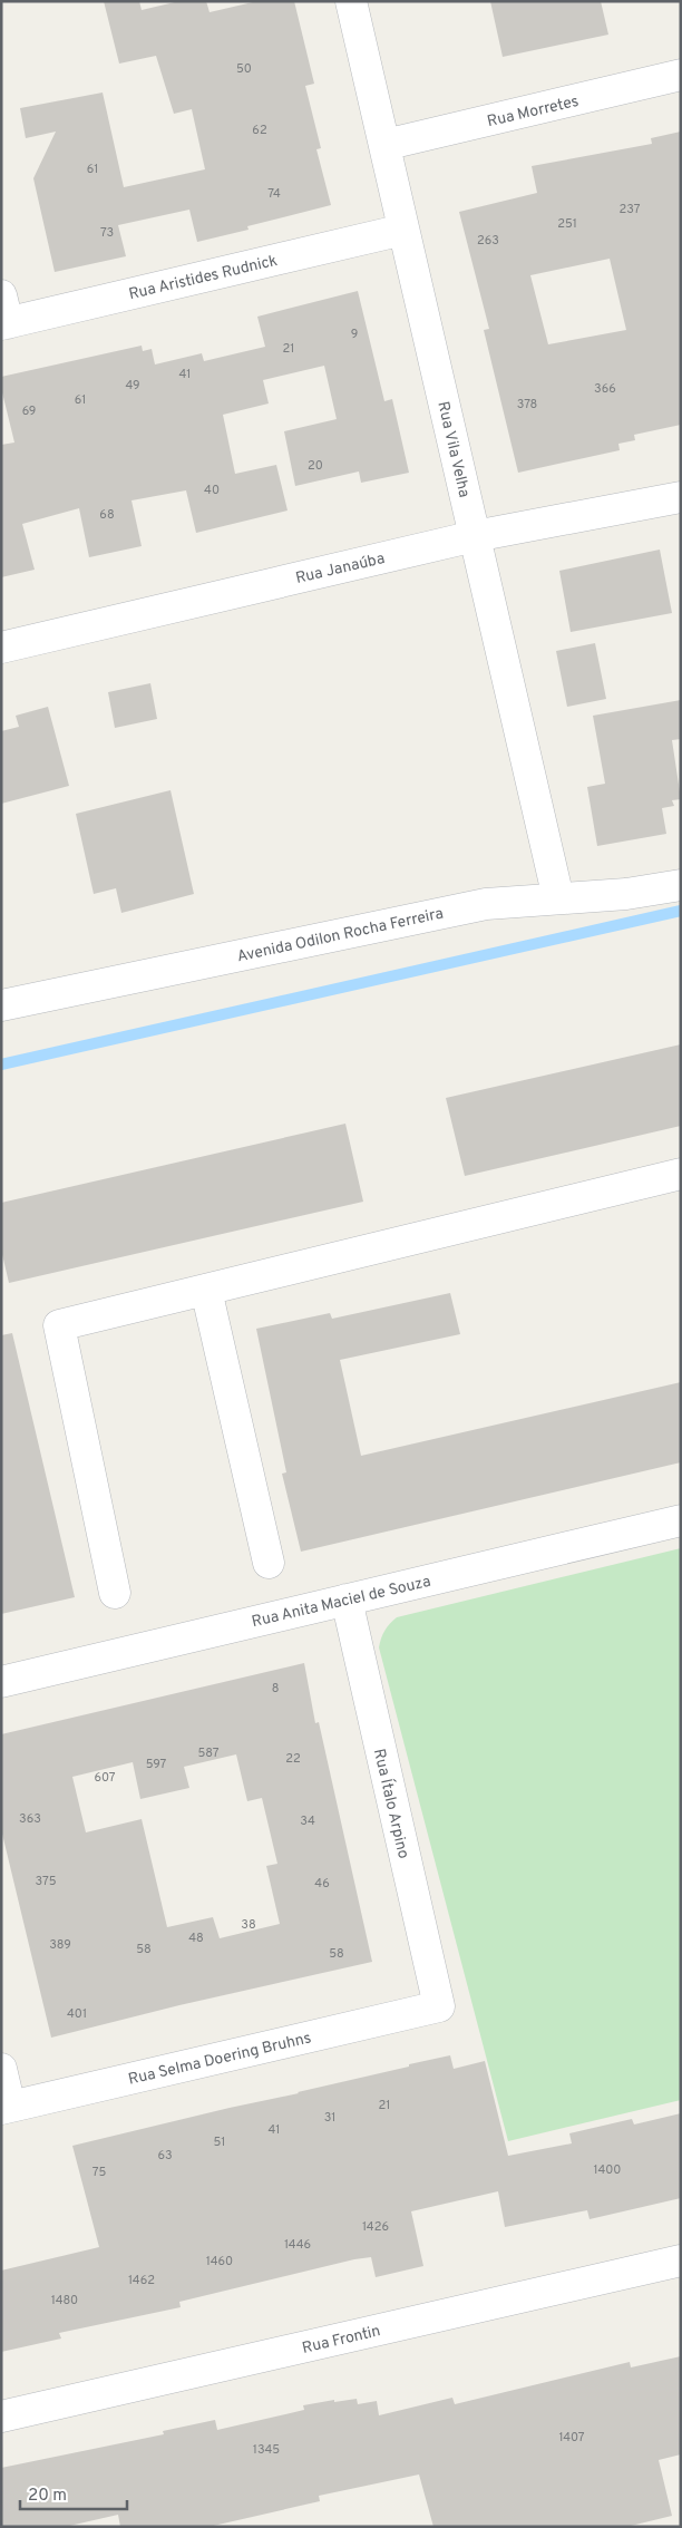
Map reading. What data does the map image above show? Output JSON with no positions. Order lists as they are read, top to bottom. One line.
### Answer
{"streets":{"street":["Rua Morretes","Rua Aristides Rudnick","Rua Vila Velha","Rua Janaúba","Avenida Odilon Rocha Ferreira","Rua Anita Maciel de Souza","Rua Ítalo Arpino","Rua Selma Doering Bruhns","Rua Frontin"]},"crossings":[["Rua Morretes","Rua Vila Velha"],["Rua Aristides Rudnick","Rua Vila Velha"],["Rua Vila Velha","Rua Janaúba"],["Rua Vila Velha","Avenida Odilon Rocha Ferreira"],["Rua Anita Maciel de Souza","Rua Ítalo Arpino"],["Rua Ítalo Arpino","Rua Selma Doering Bruhns"]],"house_numbers":["50","62","61","74","237","251","73","263","9","21","41","49","366","61","378","69","20","40","68","8","587","22","597","607","363","34","375","46","38","48","389","58","58","401","21","31","41","51","63","1400","75","1426","1446","1460","1462","1480","1407","1345"],"scale_bar":"20 m"}
